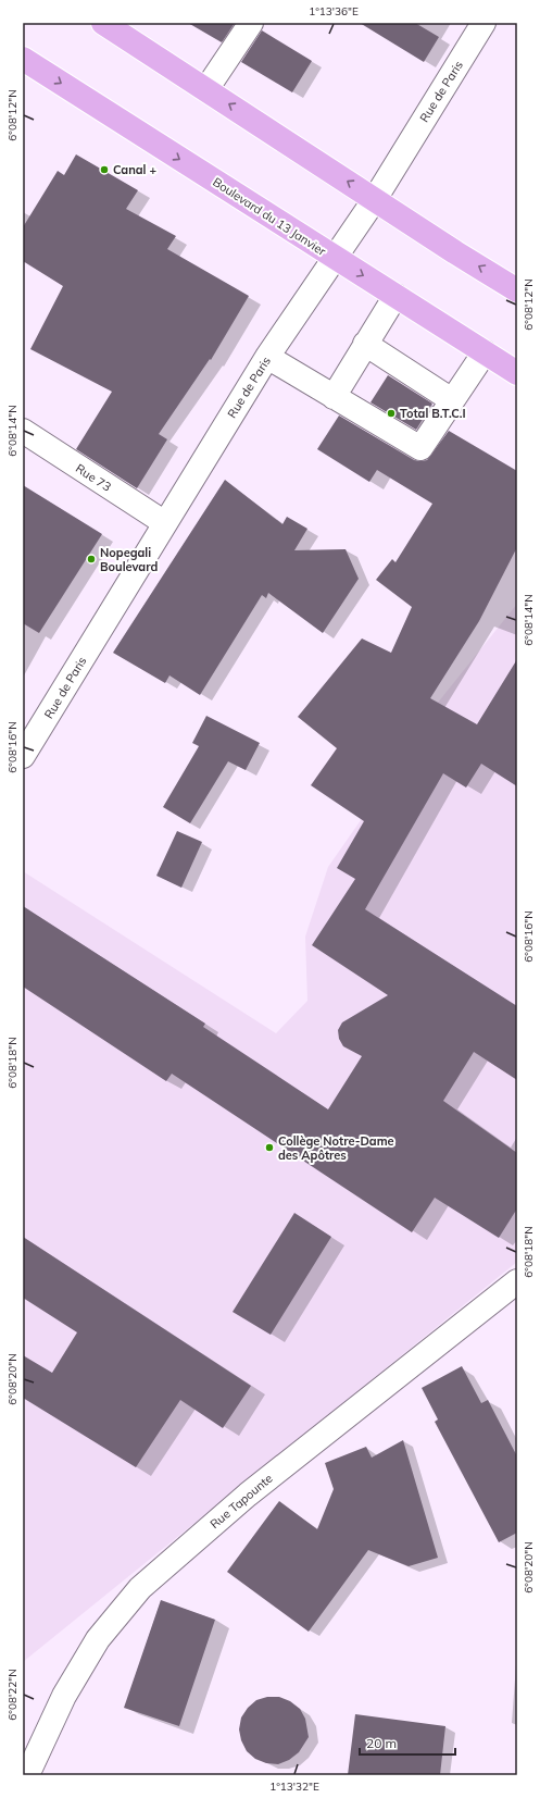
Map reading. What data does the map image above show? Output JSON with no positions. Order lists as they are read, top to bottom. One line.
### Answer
{"streets":{"highway":["Boulevard du 13 Janvier"],"street":["Rue de Paris","Rue 73","Rue Tapounte"]},"crossings":[["Rue de Paris","Boulevard du 13 Janvier"],["Rue de Paris","Rue 73"]],"places":["Canal +","Total B.T.C.I","Nopegali Boulevard","Collège Notre-Dame des Apôtres"],"scale_bar":"20 m","coordinates":["1°13'36\"E","6°08'12\"N","6°08'14\"N","6°08'16\"N","6°08'18\"N","6°08'20\"N","6°08'22\"N","1°13'32\"E"]}
